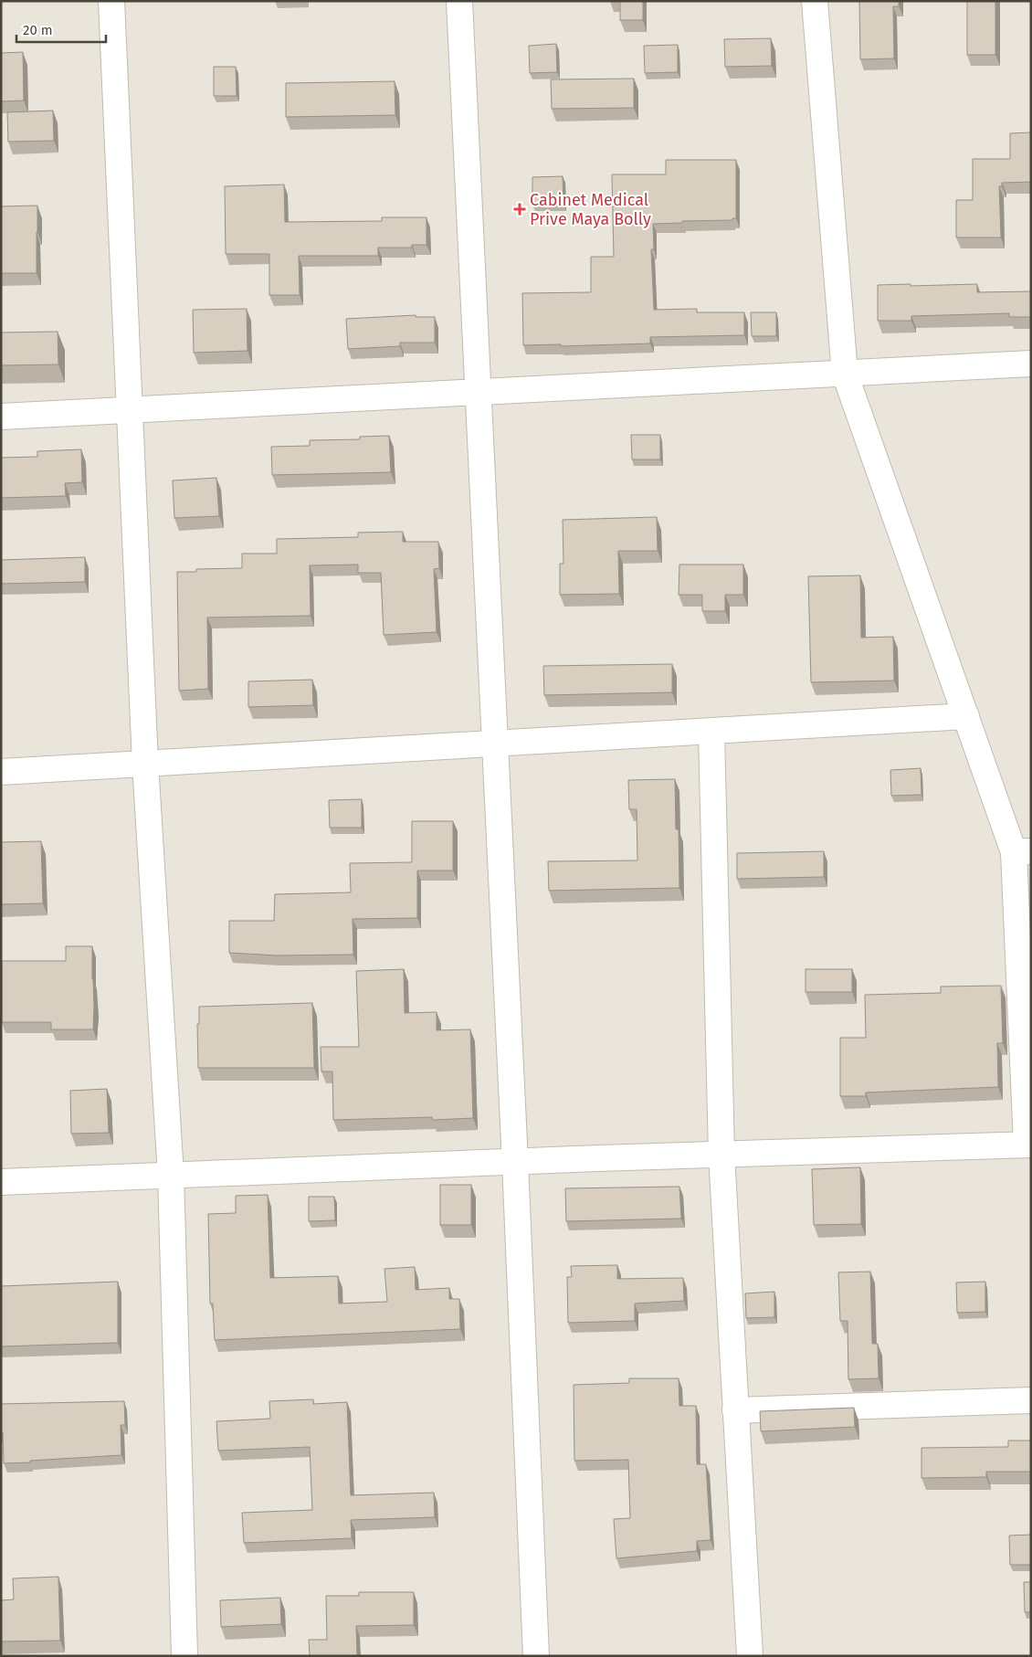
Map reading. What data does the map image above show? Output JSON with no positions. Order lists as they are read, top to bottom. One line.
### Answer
{"places":{"health":["Cabinet Medical Prive Maya Bolly"]},"scale_bar":"20 m"}
